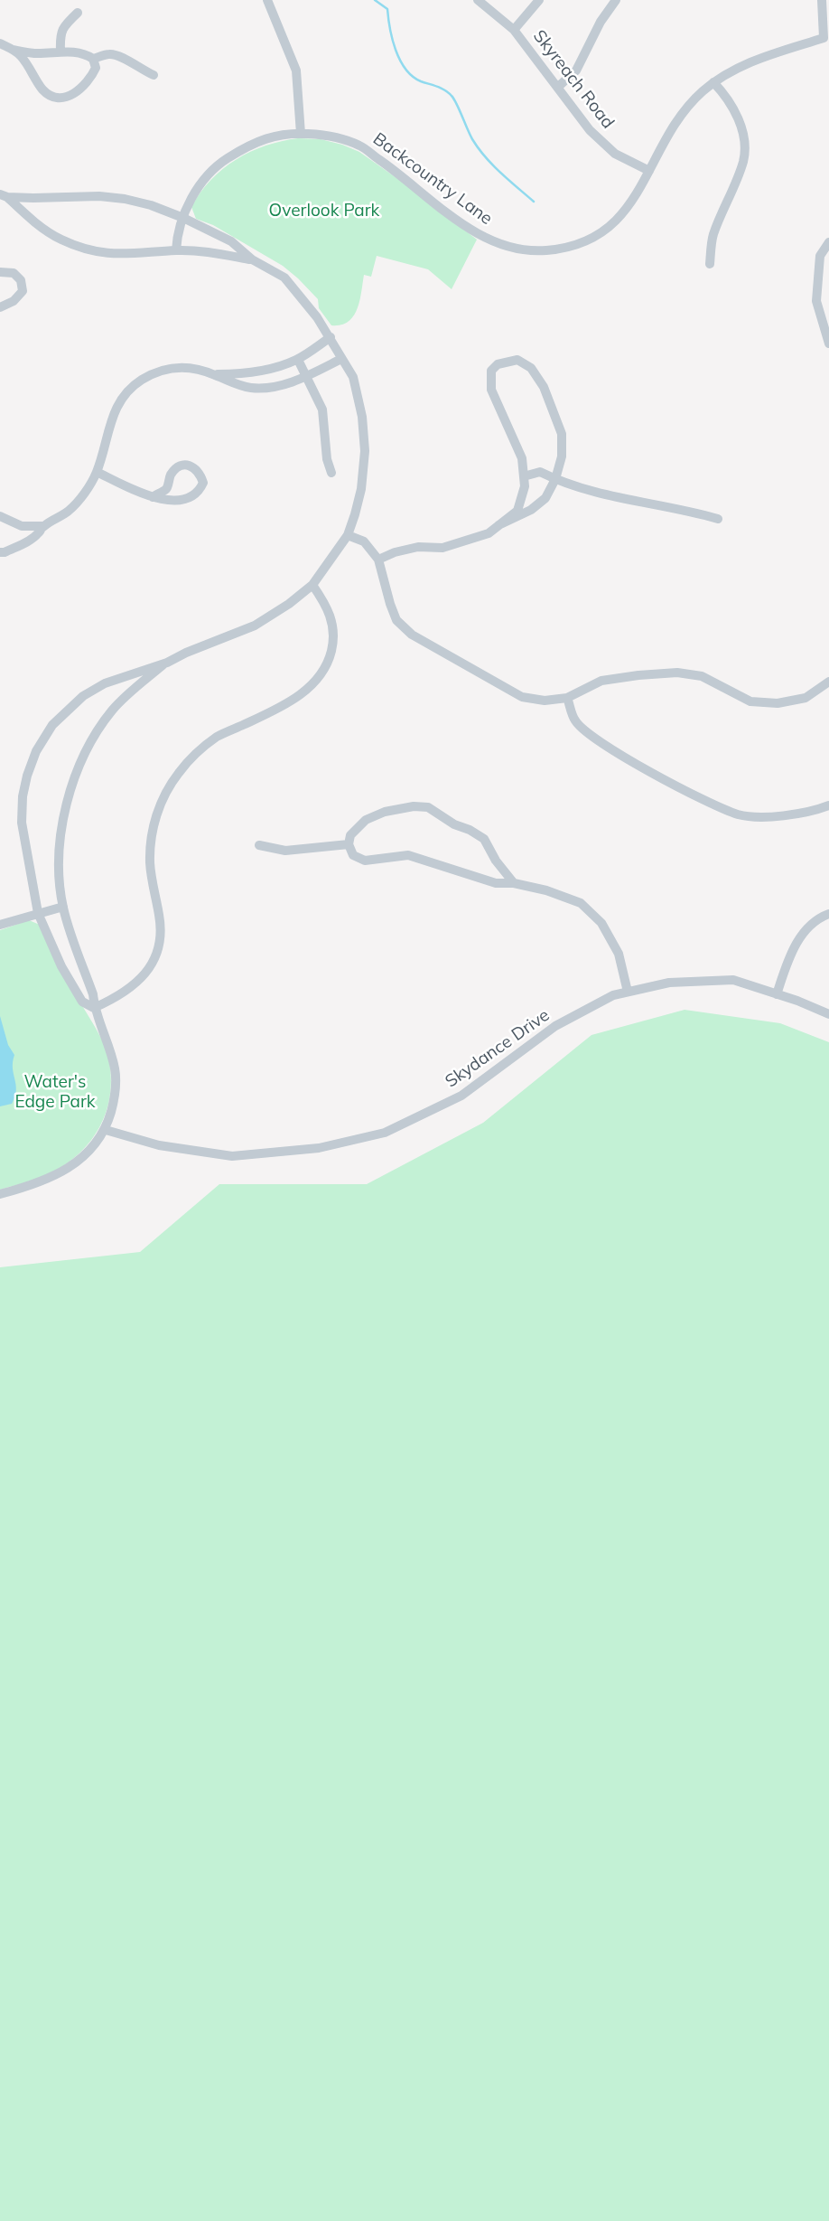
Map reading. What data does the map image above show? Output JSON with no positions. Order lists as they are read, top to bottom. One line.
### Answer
{"streets":{"street":["Skyreach Road","Backcountry Lane","Skydance Drive"]},"crossings":[["Skyreach Road","Backcountry Lane"]],"parks":["Overlook Park","Water's Edge Park"]}
